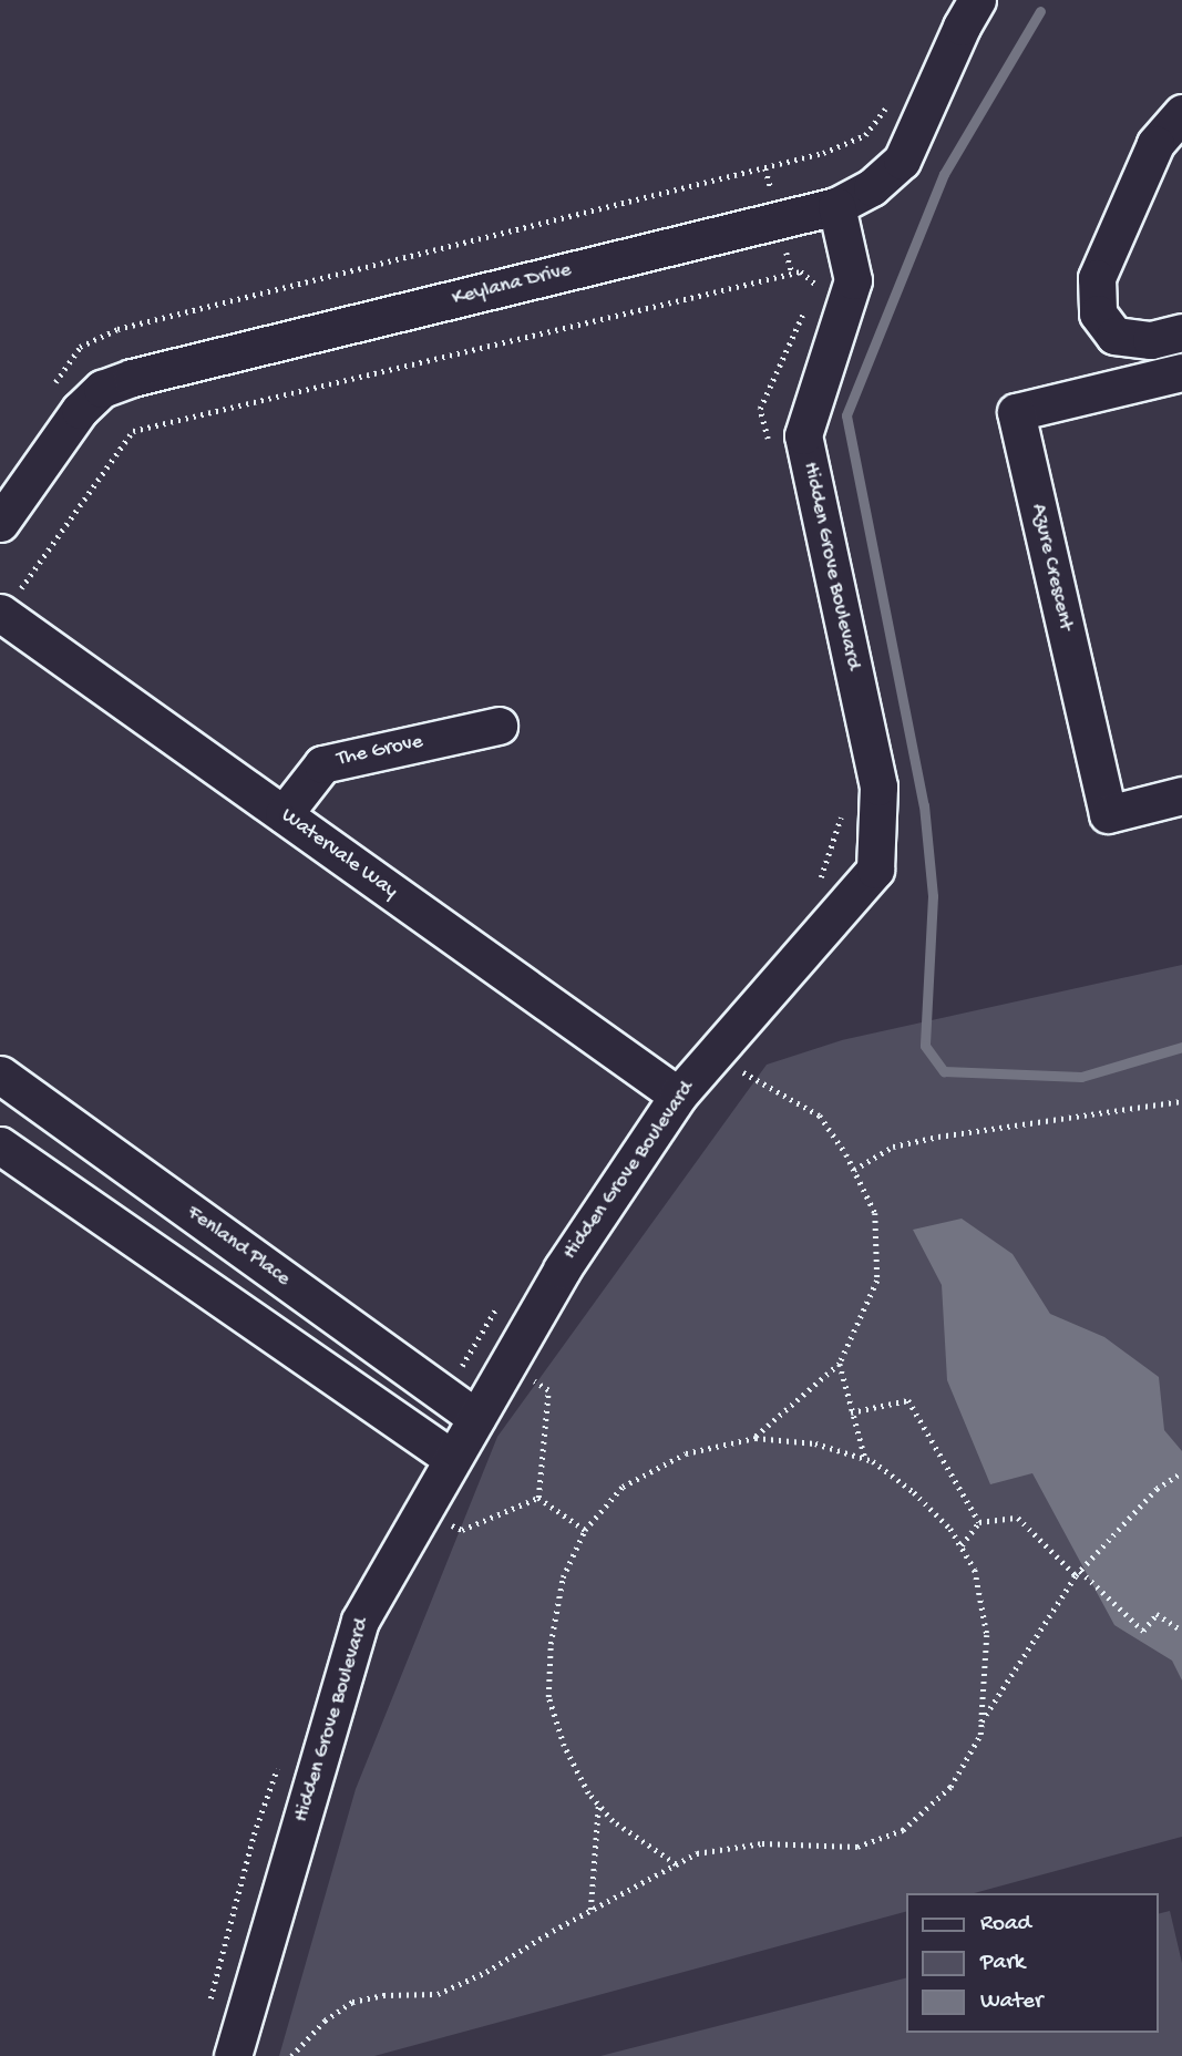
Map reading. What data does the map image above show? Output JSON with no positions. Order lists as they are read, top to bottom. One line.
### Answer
{"streets":{"street":["Keylana Drive","Hidden Grove Boulevard","Azure Crescent","The Grove","Watervale Way","Fenland Place"]},"crossings":[["Keylana Drive","Hidden Grove Boulevard"],["Hidden Grove Boulevard","Watervale Way"],["Hidden Grove Boulevard","Fenland Place"],["The Grove","Watervale Way"]],"legend":["Road","Park","Water"]}
